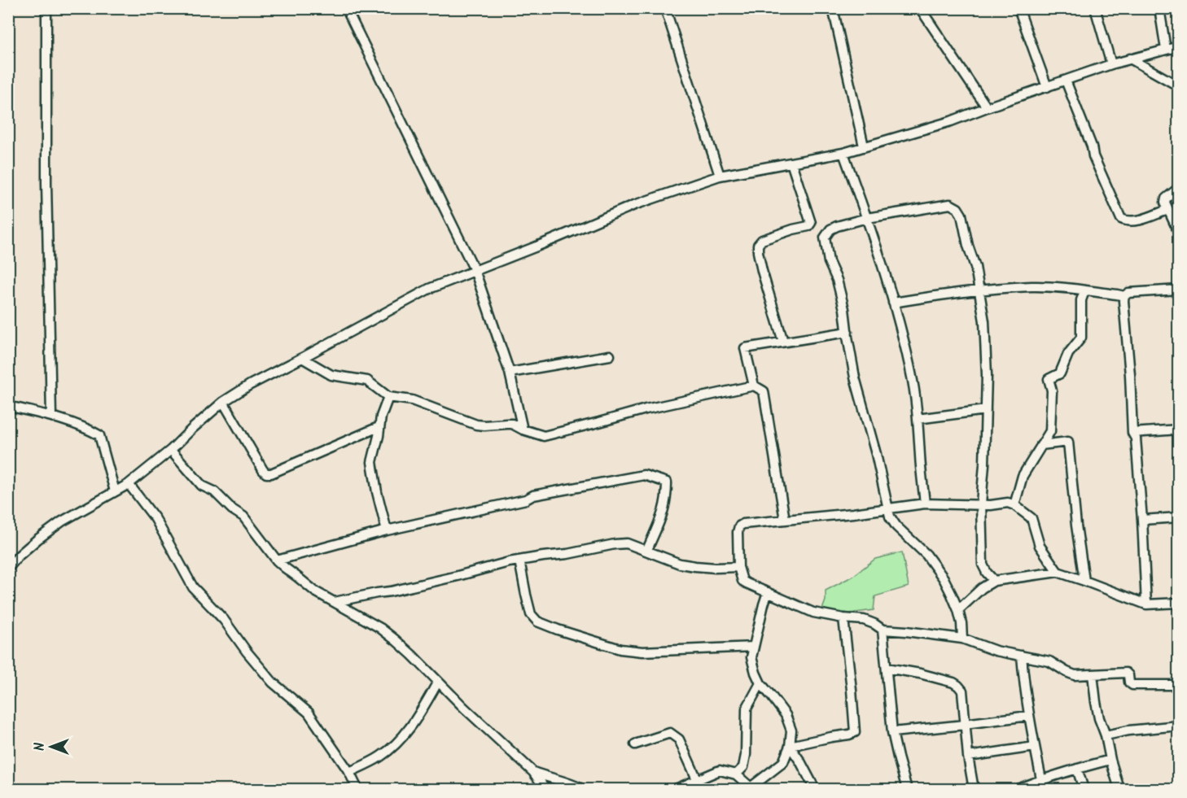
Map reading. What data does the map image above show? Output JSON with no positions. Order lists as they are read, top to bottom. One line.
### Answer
{"north":"left"}
